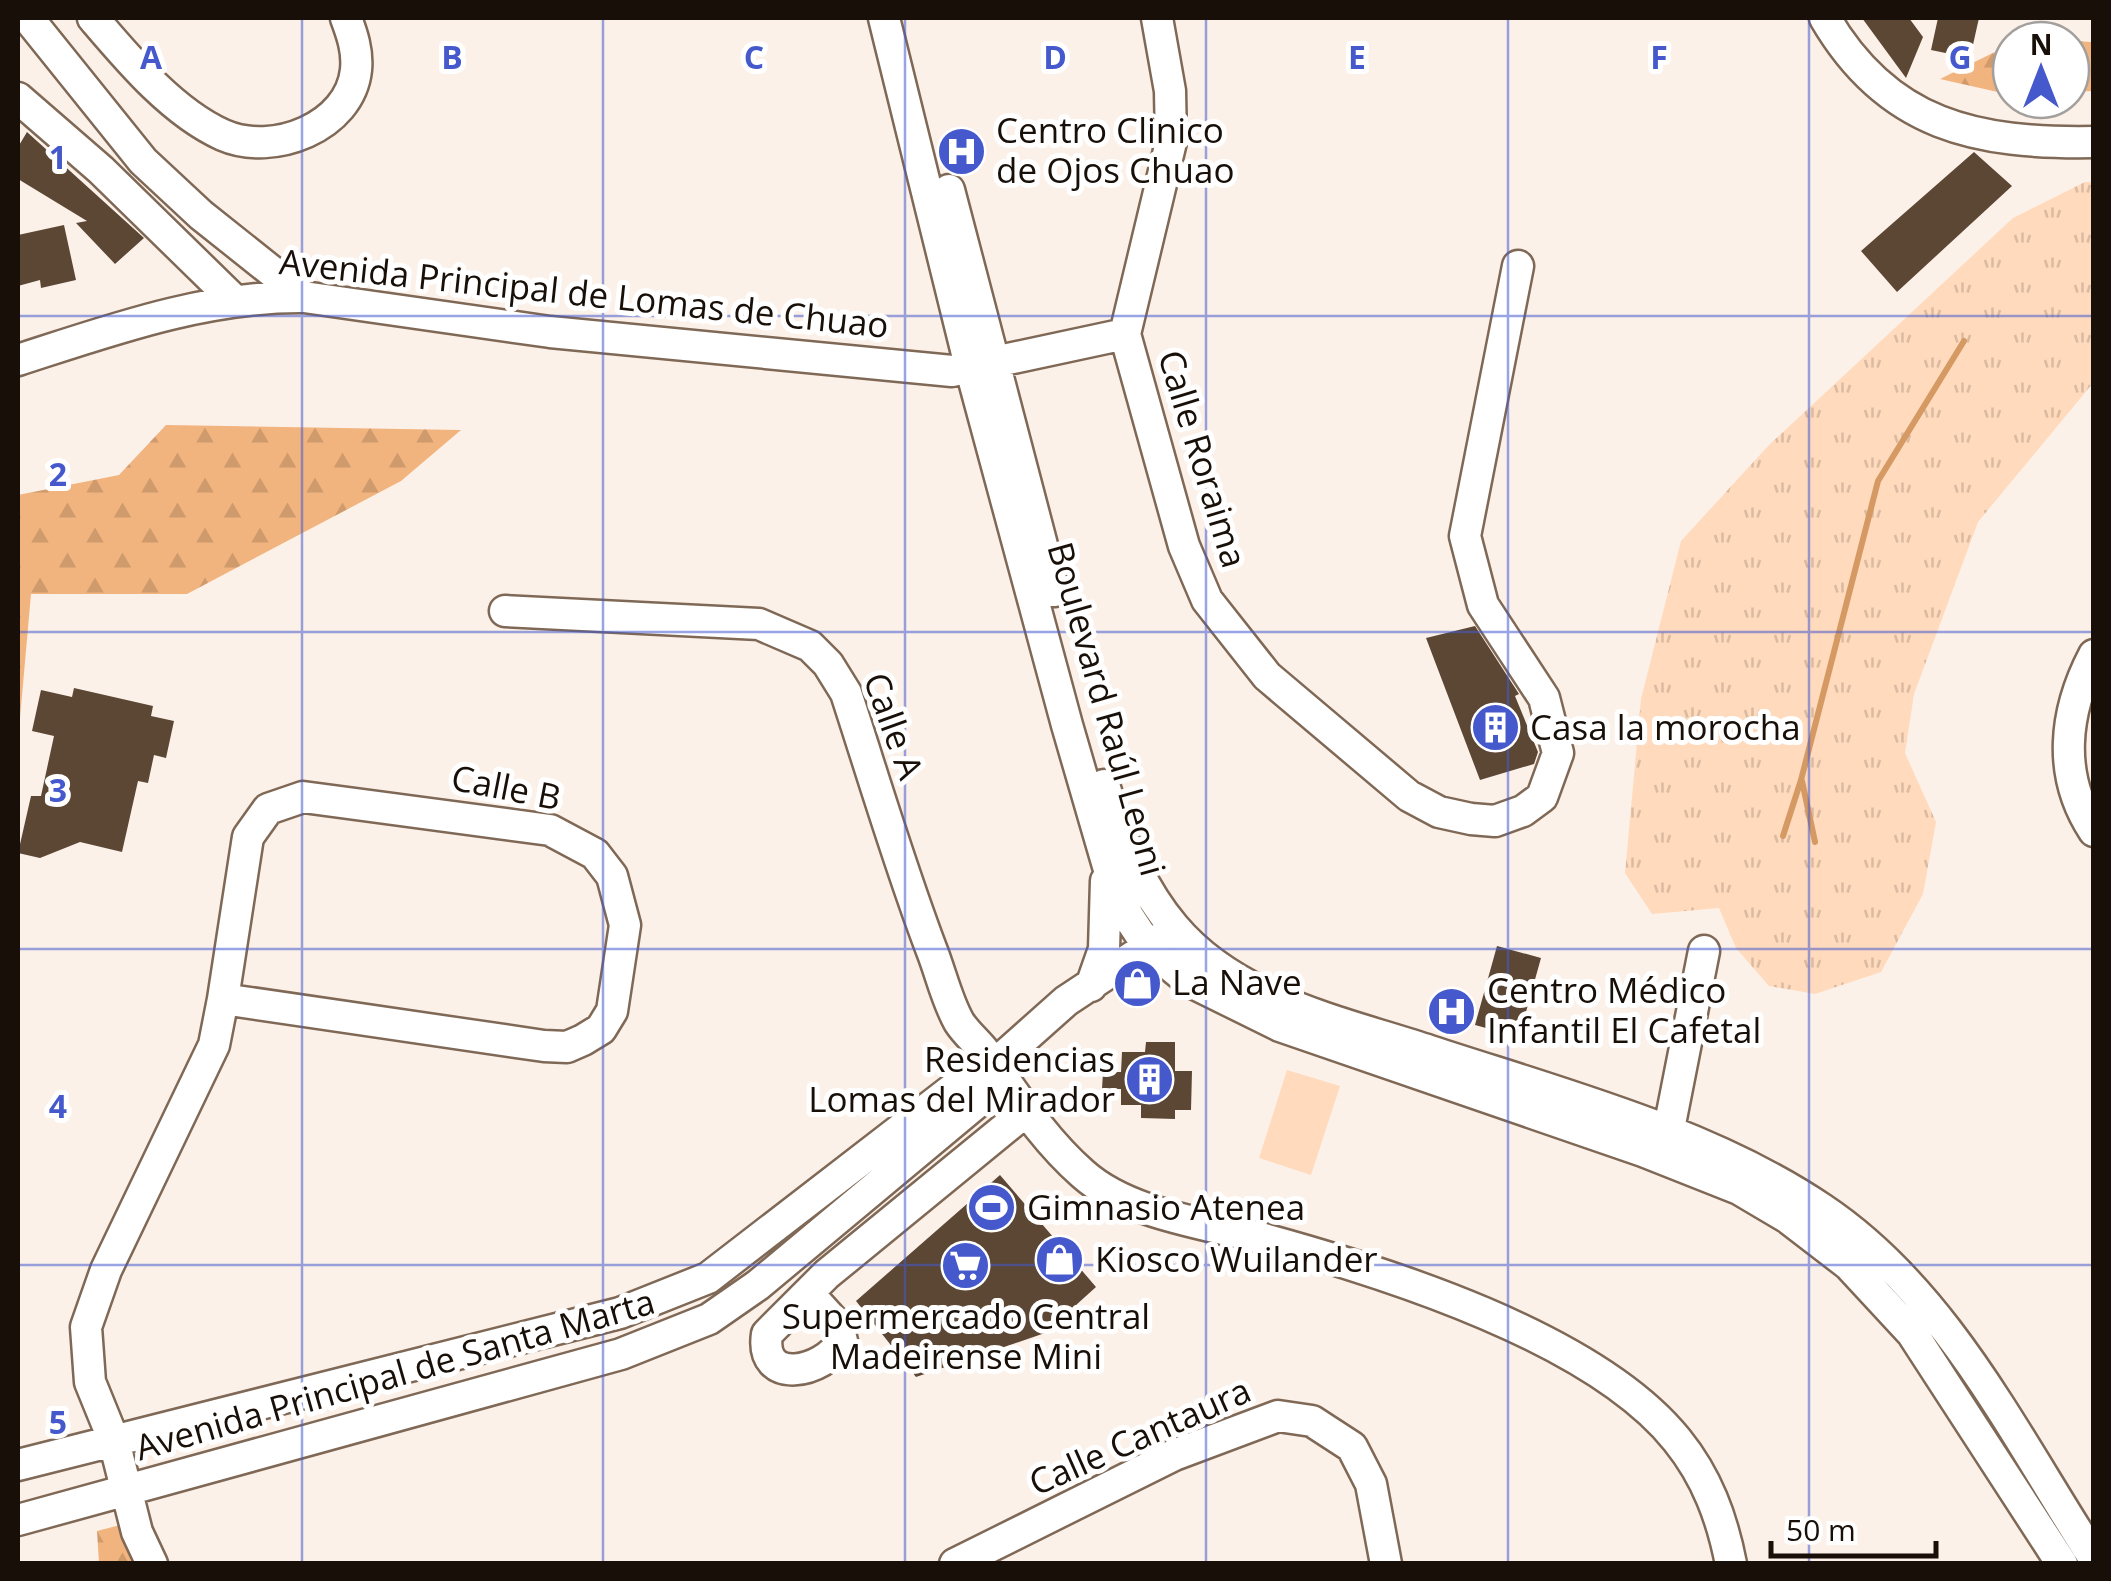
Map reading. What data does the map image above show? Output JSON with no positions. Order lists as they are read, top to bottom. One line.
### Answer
{"streets":{"street":["Avenida Principal de Lomas de Chuao","Calle Roraima","Boulevard Raúl Leoni","Calle A","Calle B","Avenida Principal de Santa Marta","Calle Cantaura"]},"crossings":[["Avenida Principal de Lomas de Chuao","Calle Roraima"],["Avenida Principal de Lomas de Chuao","Boulevard Raúl Leoni"],["Boulevard Raúl Leoni","Avenida Principal de Santa Marta"],["Calle A","Avenida Principal de Santa Marta"],["Calle B","Avenida Principal de Santa Marta"]],"places":{"hospital":["Centro Clinico de Ojos Chuao","Centro Médico Infantil El Cafetal"],"building":["Casa la morocha","Residencias Lomas del Mirador"],"shop":["La Nave","Kiosco Wuilander"],"sports":["Gimnasio Atenea"],"supermarket":["Supermercado Central Madeirense Mini"]},"scale_bar":"50 m","north":"top","grid":{"columns":["A","B","C","D","E","F","G"],"rows":["1","2","3","4","5"]}}
